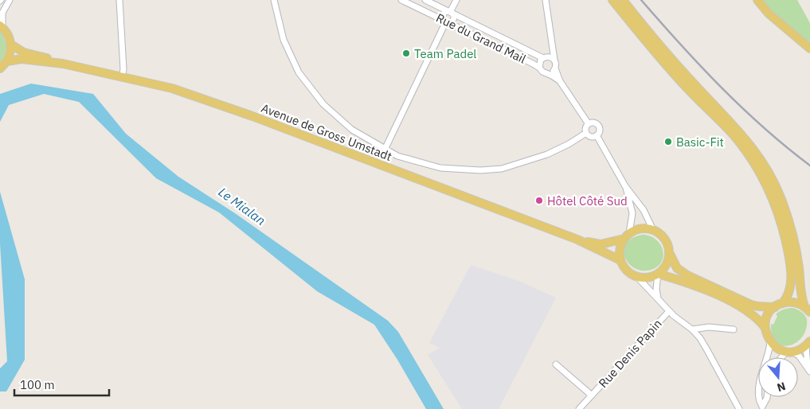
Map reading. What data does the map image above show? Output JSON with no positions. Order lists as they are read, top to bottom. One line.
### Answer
{"streets":{"main road":["Avenue de Gross Umstadt"],"street":["Rue du Grand Mail","Rue Denis Papin"]},"water":["Le Mialan"],"places":["Team Padel","Basic-Fit","Hôtel Côté Sud"],"scale_bar":"100 m","north":"bottom"}
